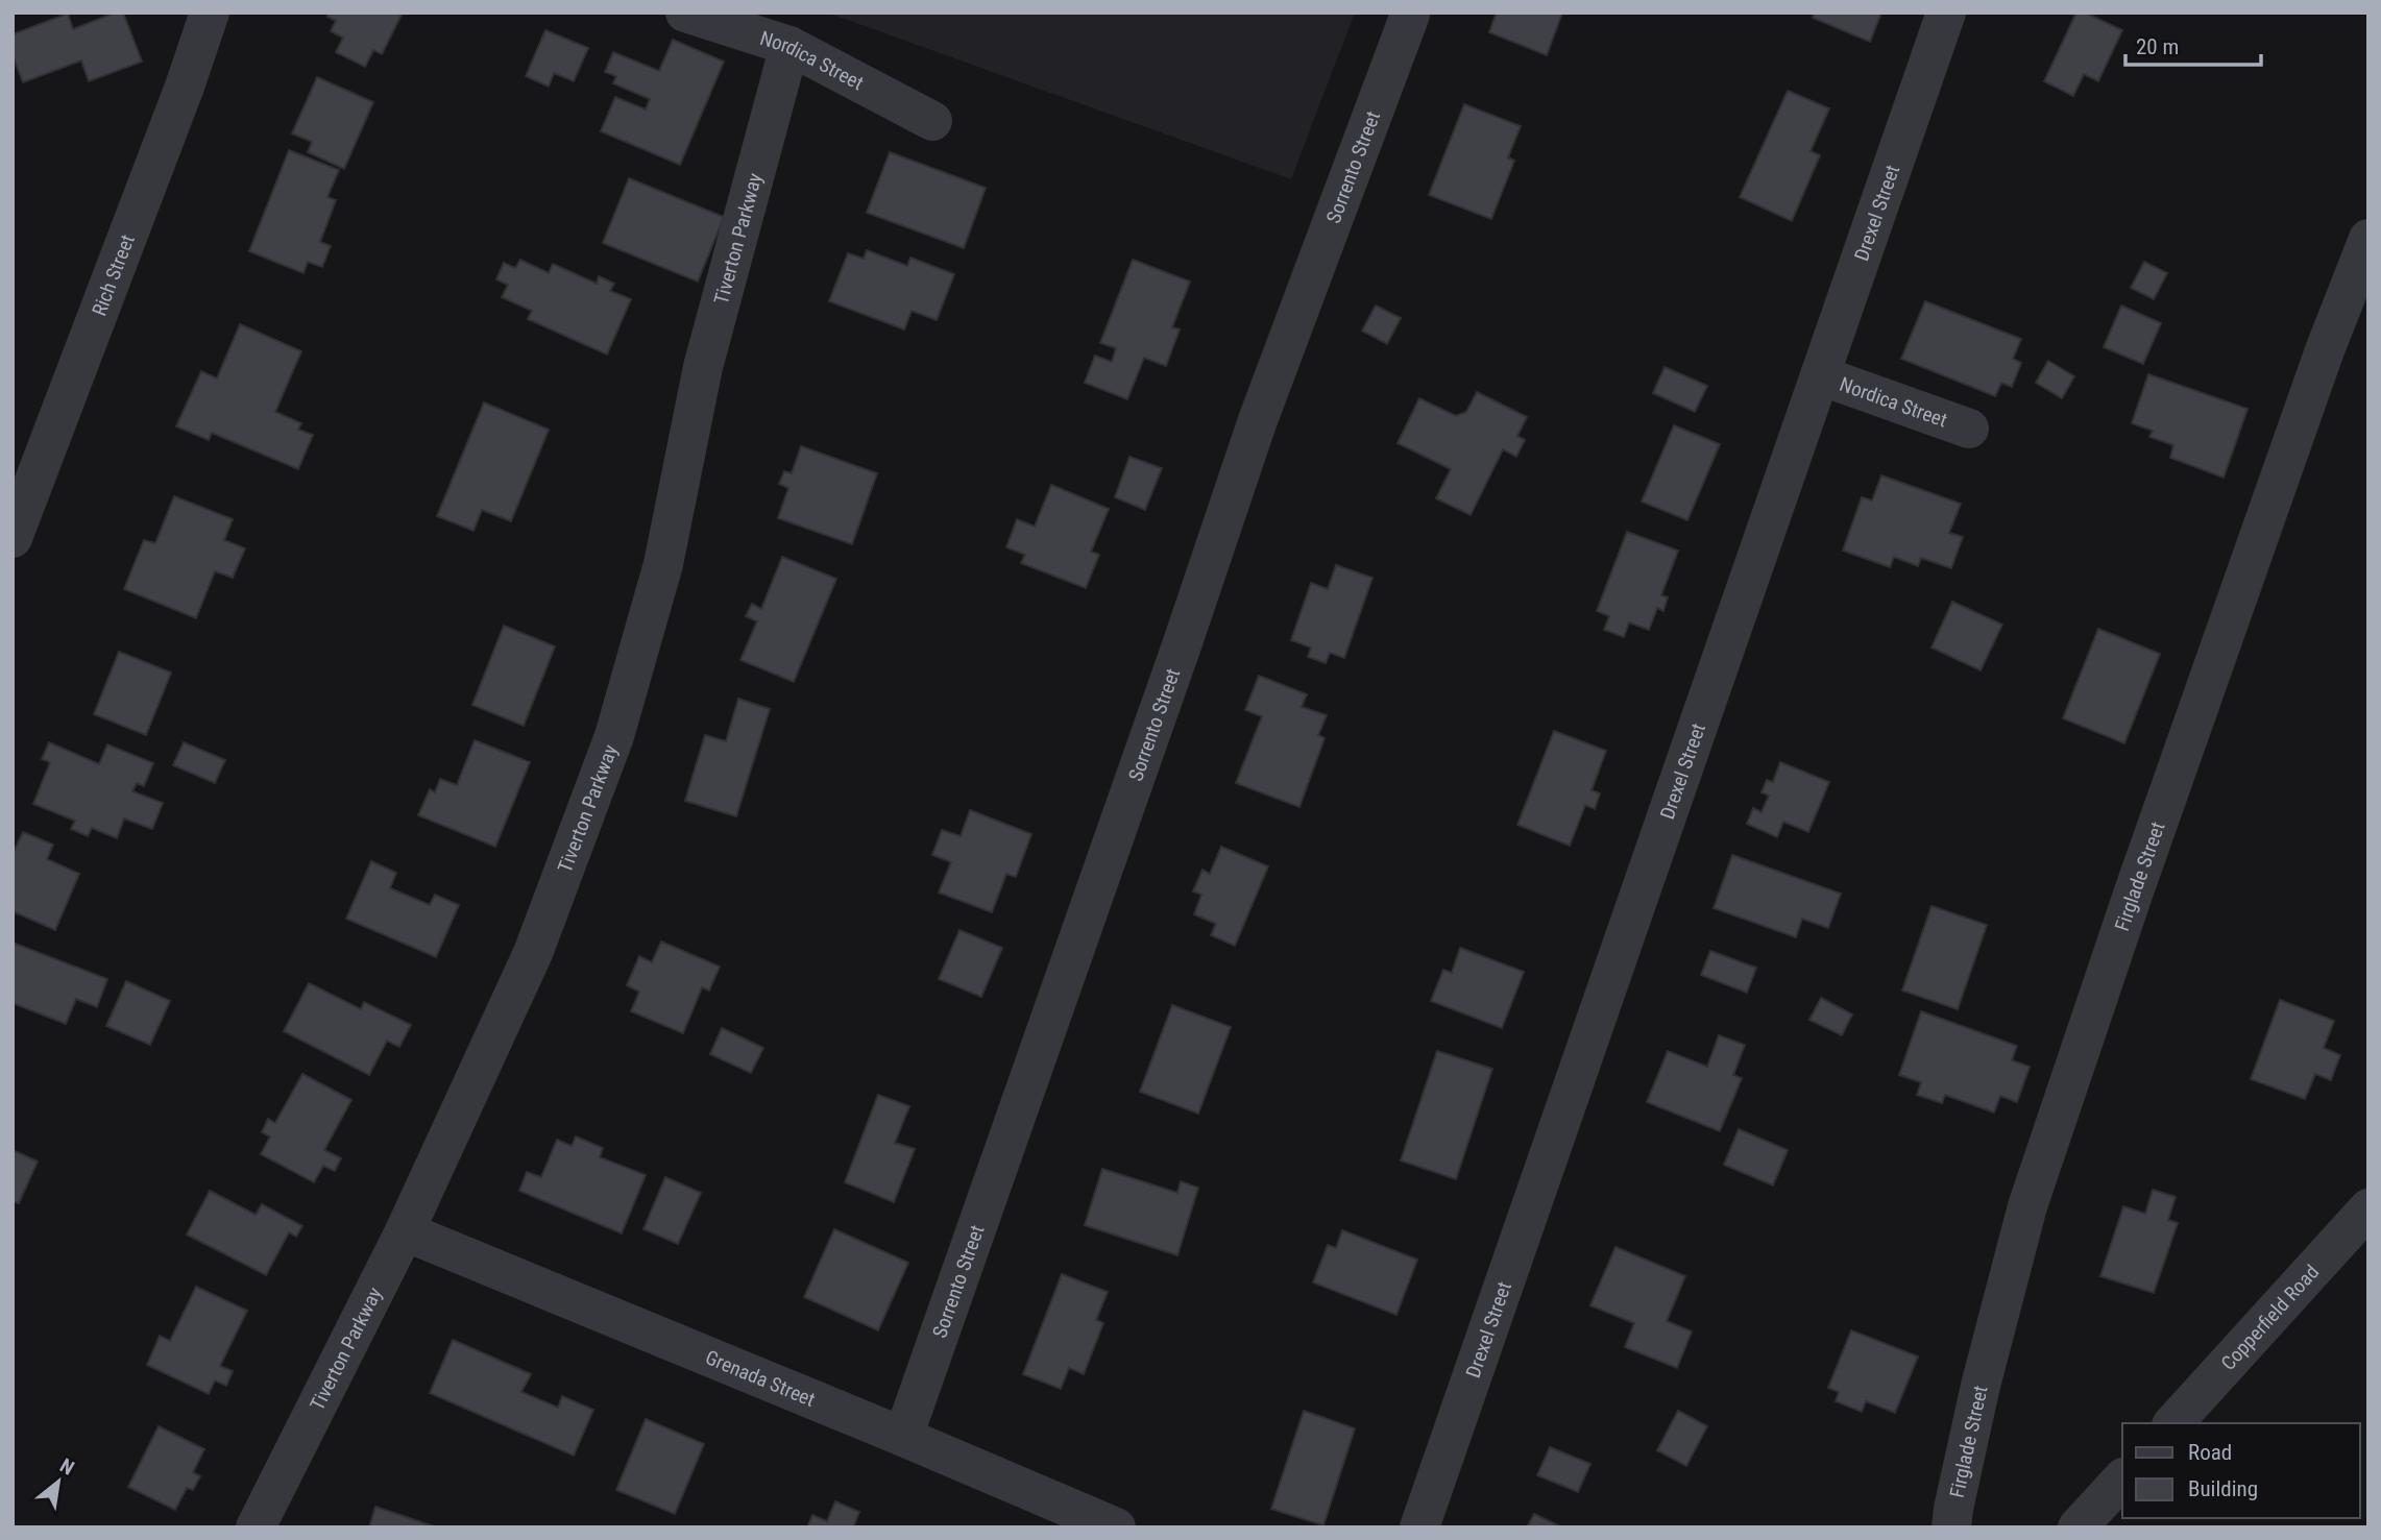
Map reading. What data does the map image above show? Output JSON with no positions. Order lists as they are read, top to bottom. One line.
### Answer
{"streets":{"street":["Nordica Street","Sorrento Street","Drexel Street","Tiverton Parkway","Rich Street","Firglade Street","Copperfield Road","Grenada Street"]},"crossings":[["Nordica Street","Drexel Street"],["Nordica Street","Tiverton Parkway"],["Sorrento Street","Grenada Street"],["Tiverton Parkway","Grenada Street"]],"legend":["Road","Building"],"scale_bar":"20 m","north":"top right"}
